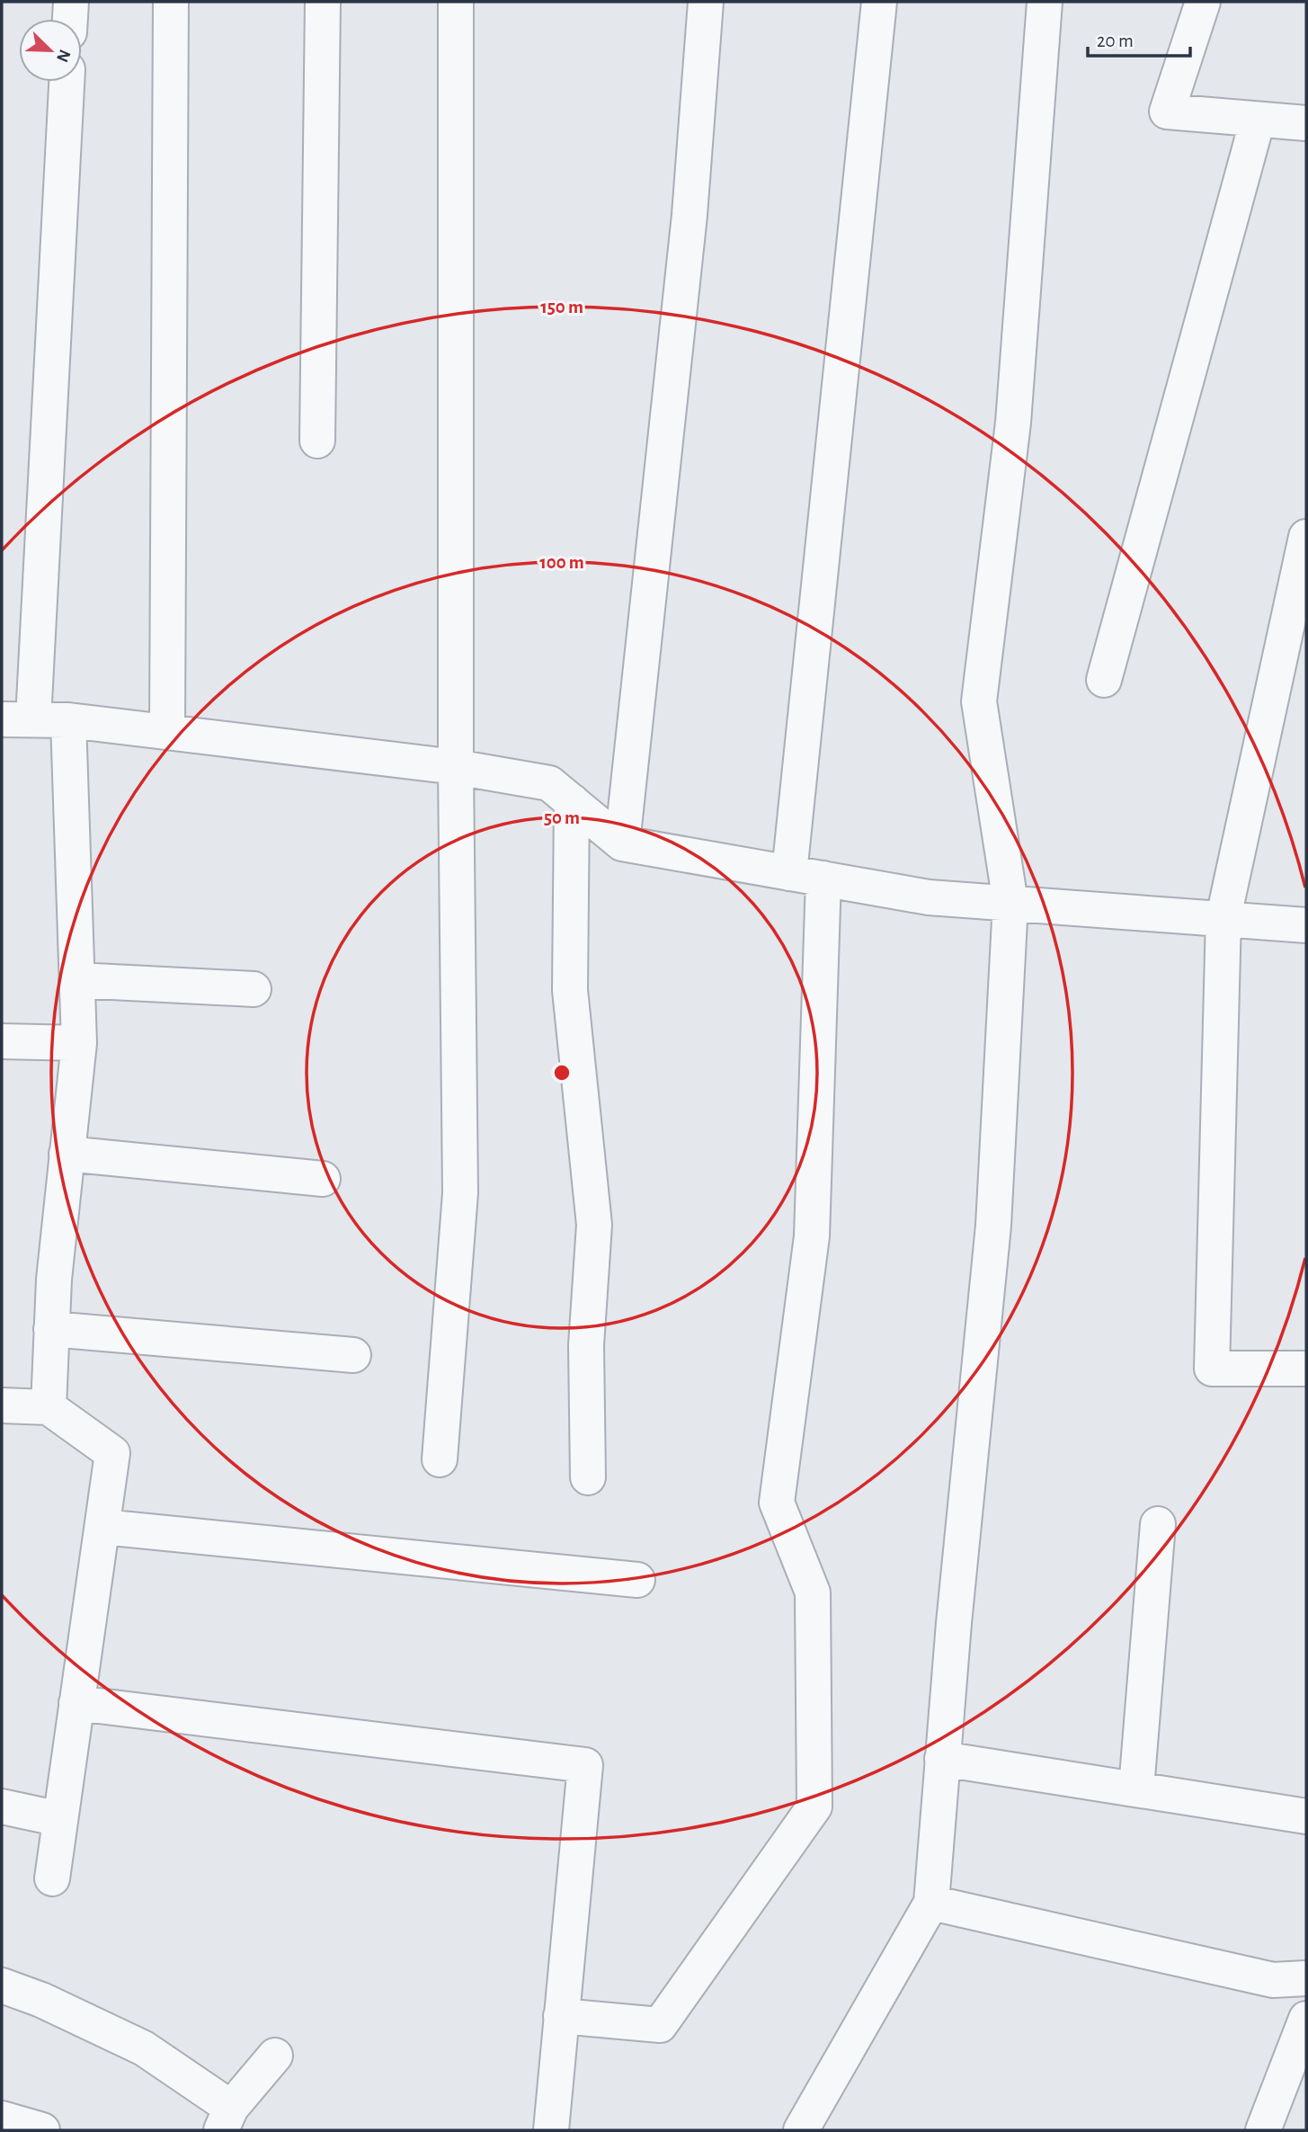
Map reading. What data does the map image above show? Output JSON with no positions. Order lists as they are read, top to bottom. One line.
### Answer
{"scale_bar":"20 m","north":"bottom right","rings":["150 m","100 m","50 m"]}
